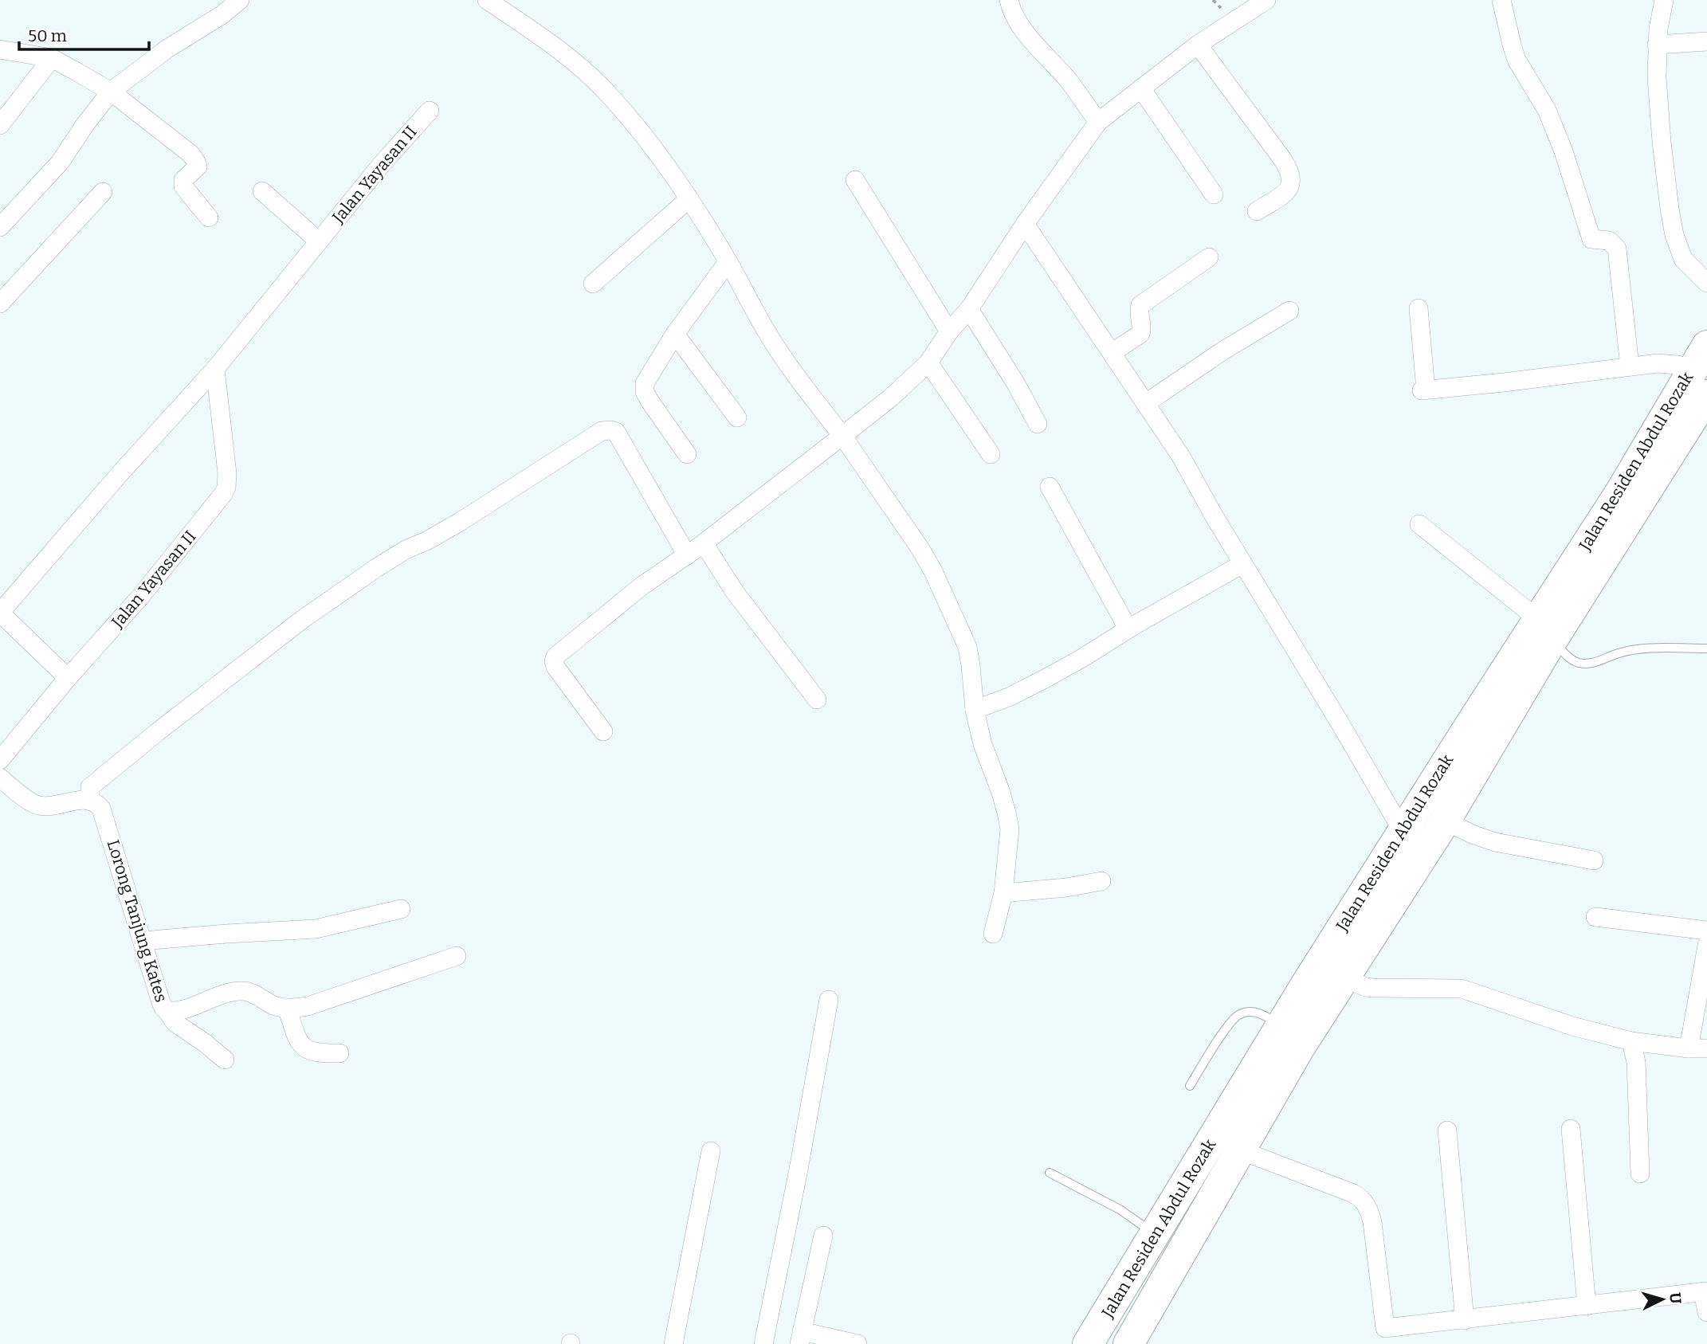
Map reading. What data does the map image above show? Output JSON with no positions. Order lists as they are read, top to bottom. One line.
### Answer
{"streets":{"highway":["Jalan Residen Abdul Rozak"],"street":["Jalan Yayasan II","Lorong Tanjung Kates"]},"scale_bar":"50 m","north":"right"}
